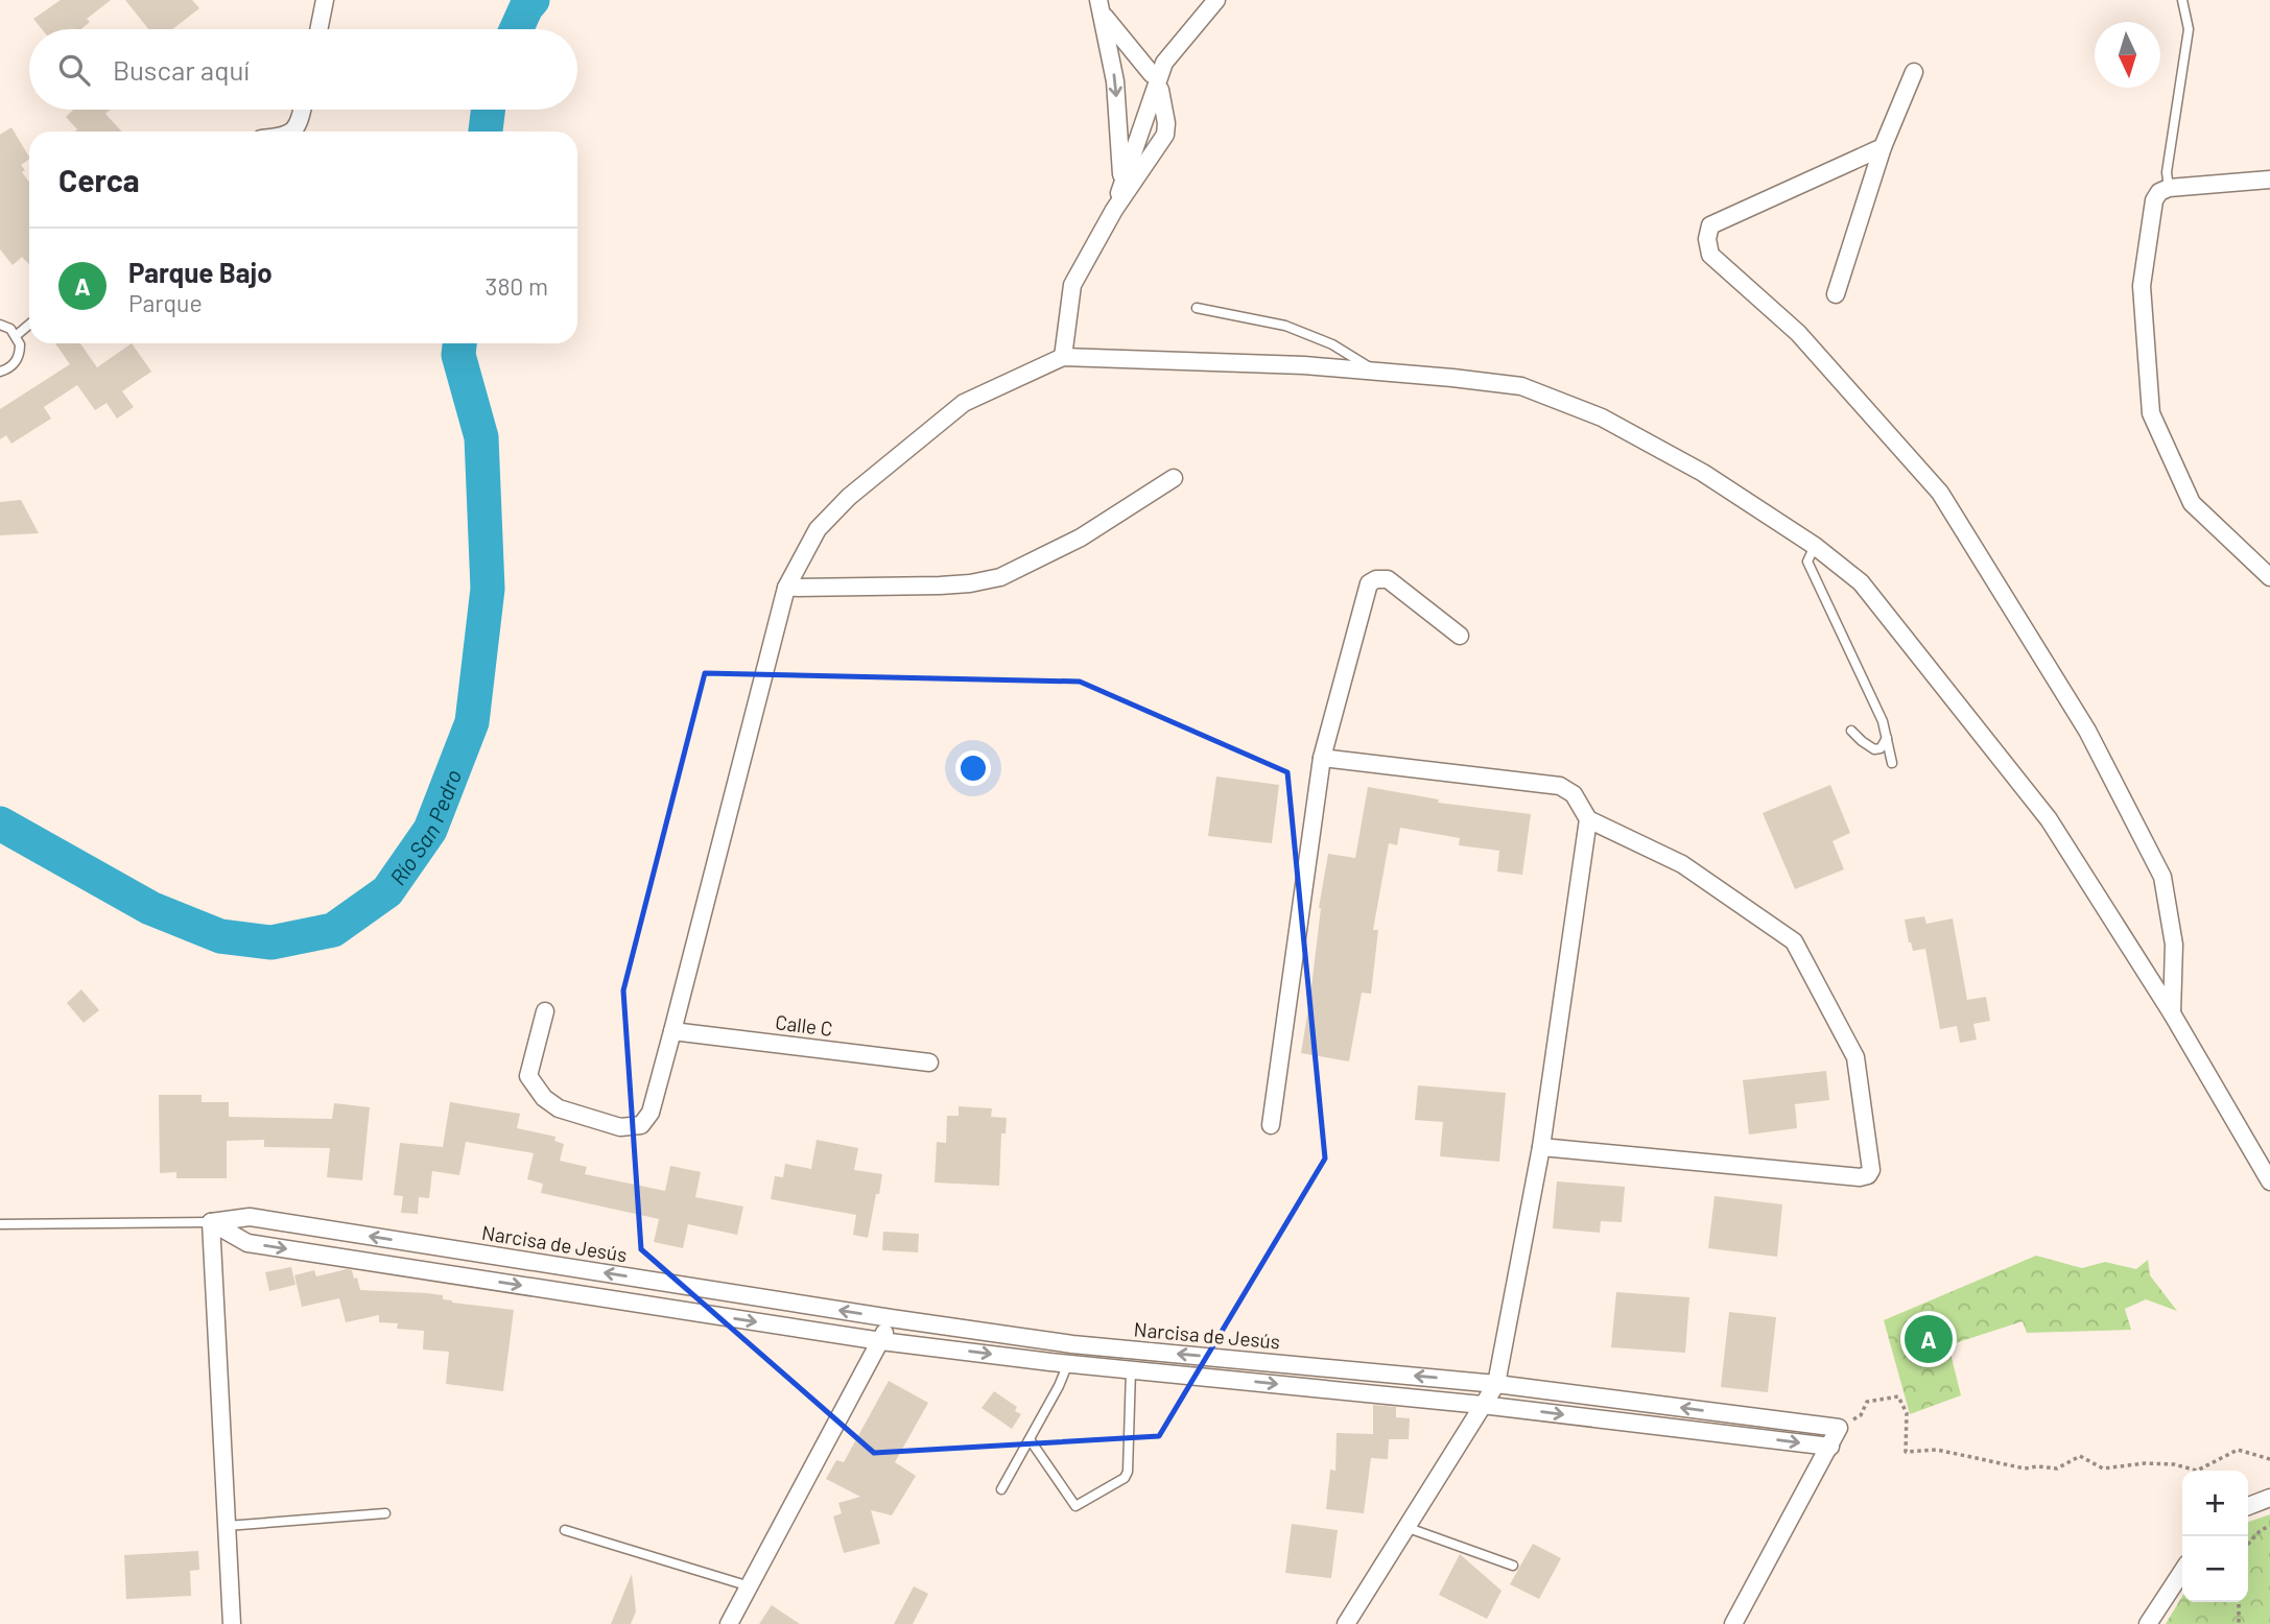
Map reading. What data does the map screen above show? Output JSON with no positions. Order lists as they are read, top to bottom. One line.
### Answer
{"streets":{"street":["Calle C","Narcisa de Jesús"]},"water":["Río San Pedro"],"north":"bottom","page":{"search":"Buscar aquí","heading":"Cerca","list":[{"mark":"A","name":"Parque Bajo","note":"Parque","value":"380 m"}],"pins":"A","map_buttons":["+","−"]}}
